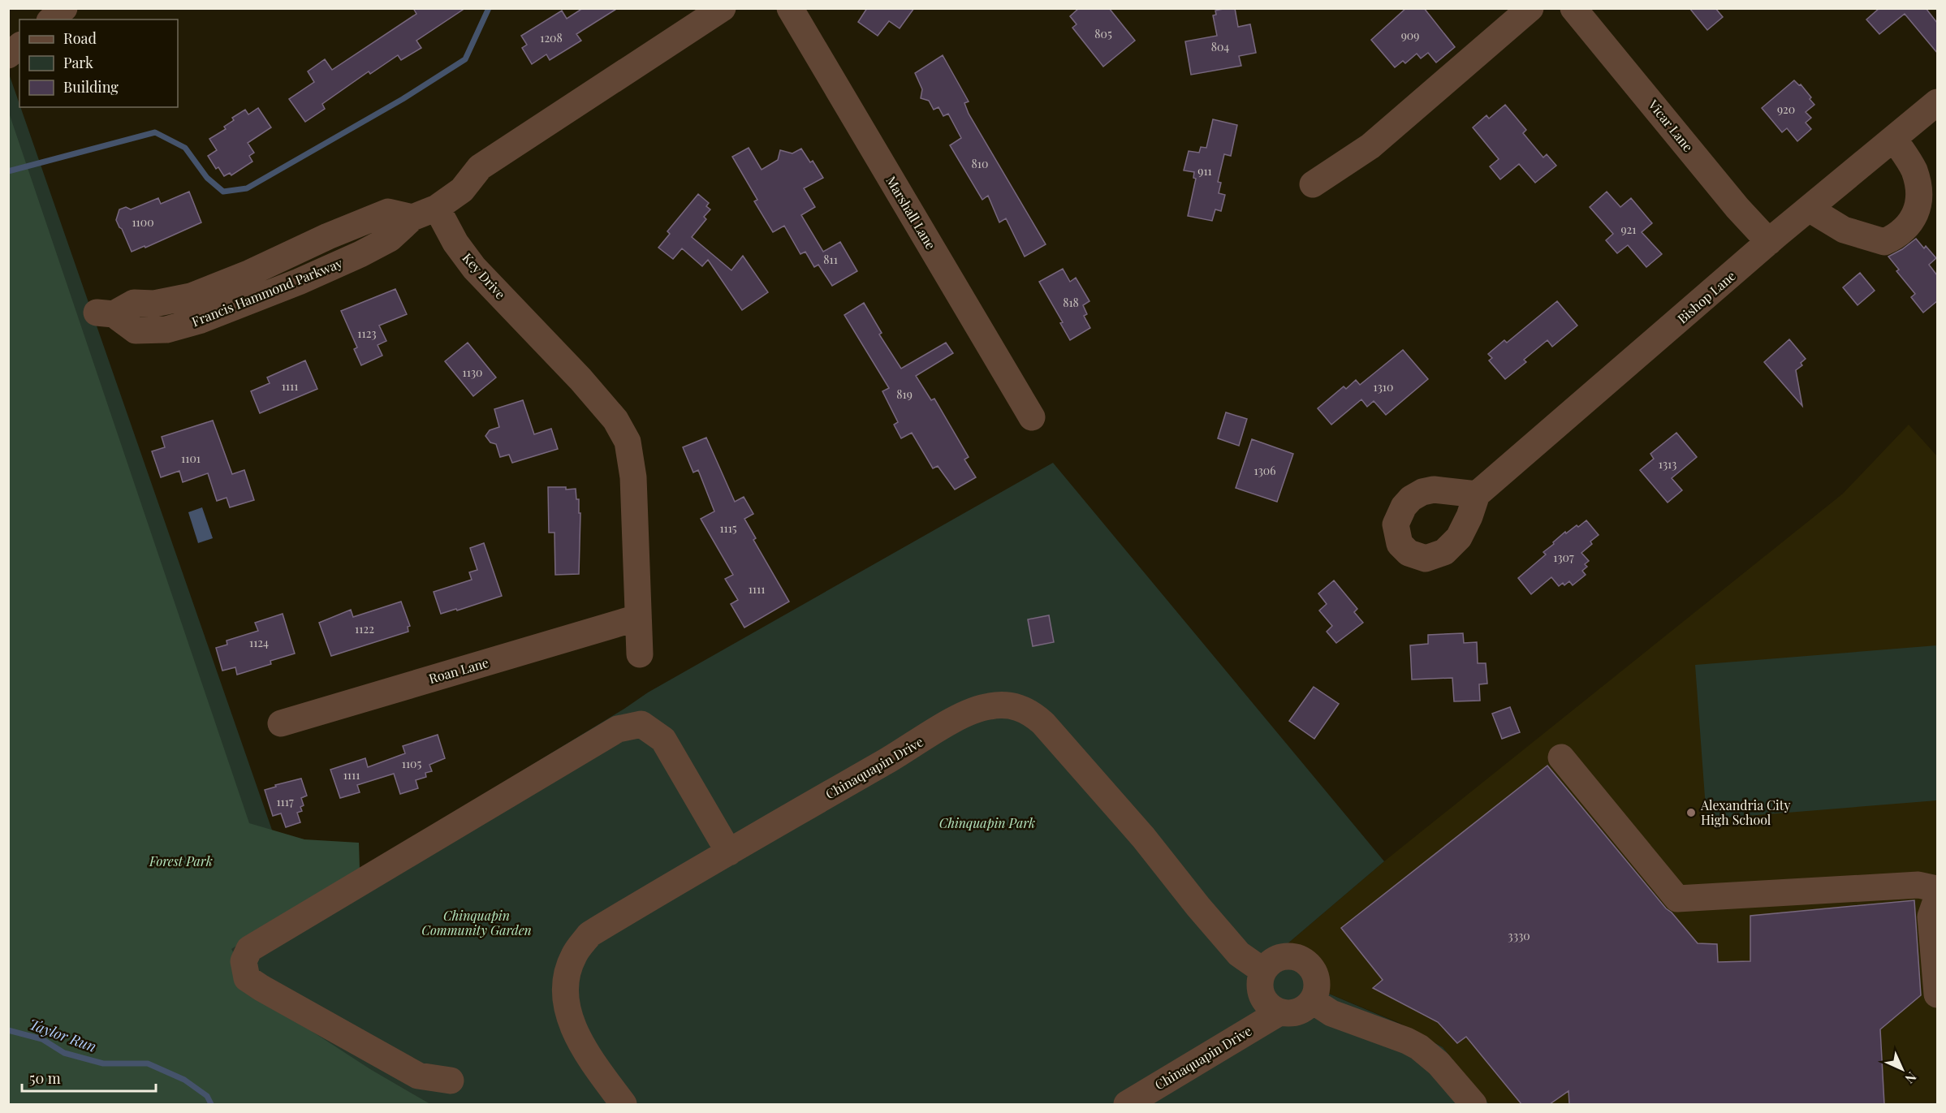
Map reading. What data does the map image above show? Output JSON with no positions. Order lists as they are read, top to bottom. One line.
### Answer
{"streets":{"street":["Vicar Lane","Marshall Lane","Key Drive","Francis Hammond Parkway","Bishop Lane","Roan Lane","Chinaquapin Drive"]},"crossings":[["Vicar Lane","Bishop Lane"],["Key Drive","Francis Hammond Parkway"],["Key Drive","Roan Lane"]],"water":["Taylor Run"],"parks":["Chinquapin Park","Forest Park","Chinquapin Community Garden"],"places":["Alexandria City High School"],"house_numbers":["805","909","1208","804","920","810","911","1100","921","811","818","1123","1130","1111","1310","819","1101","1313","1306","1115","1307","1111","1122","1124","1105","1111","1117","3330"],"legend":["Road","Park","Building"],"scale_bar":"50 m","north":"bottom right"}
